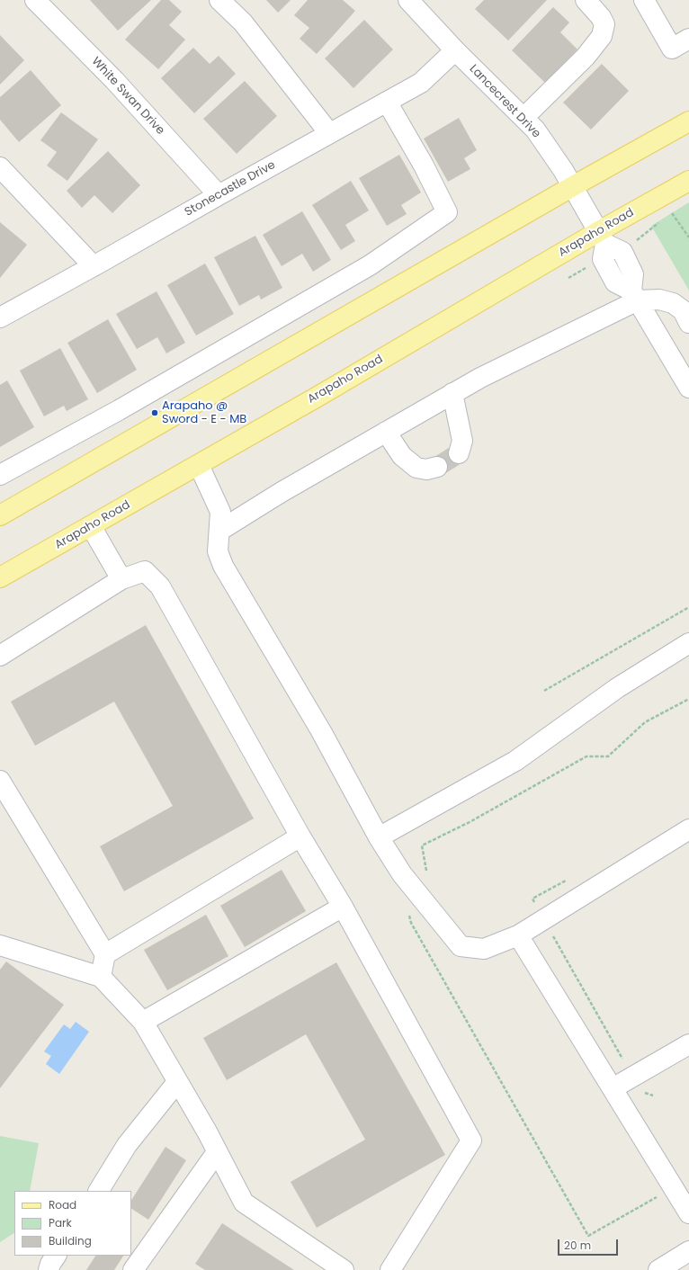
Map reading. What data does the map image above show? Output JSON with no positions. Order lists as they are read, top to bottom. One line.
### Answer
{"streets":{"main road":["Arapaho Road"],"street":["White Swan Drive","Lancecrest Drive","Stonecastle Drive"]},"crossings":[["White Swan Drive","Stonecastle Drive"],["Lancecrest Drive","Stonecastle Drive"],["Lancecrest Drive","Arapaho Road"]],"places":["Arapaho @ Sword - E - MB"],"legend":["Road","Park","Building"],"scale_bar":"20 m"}
